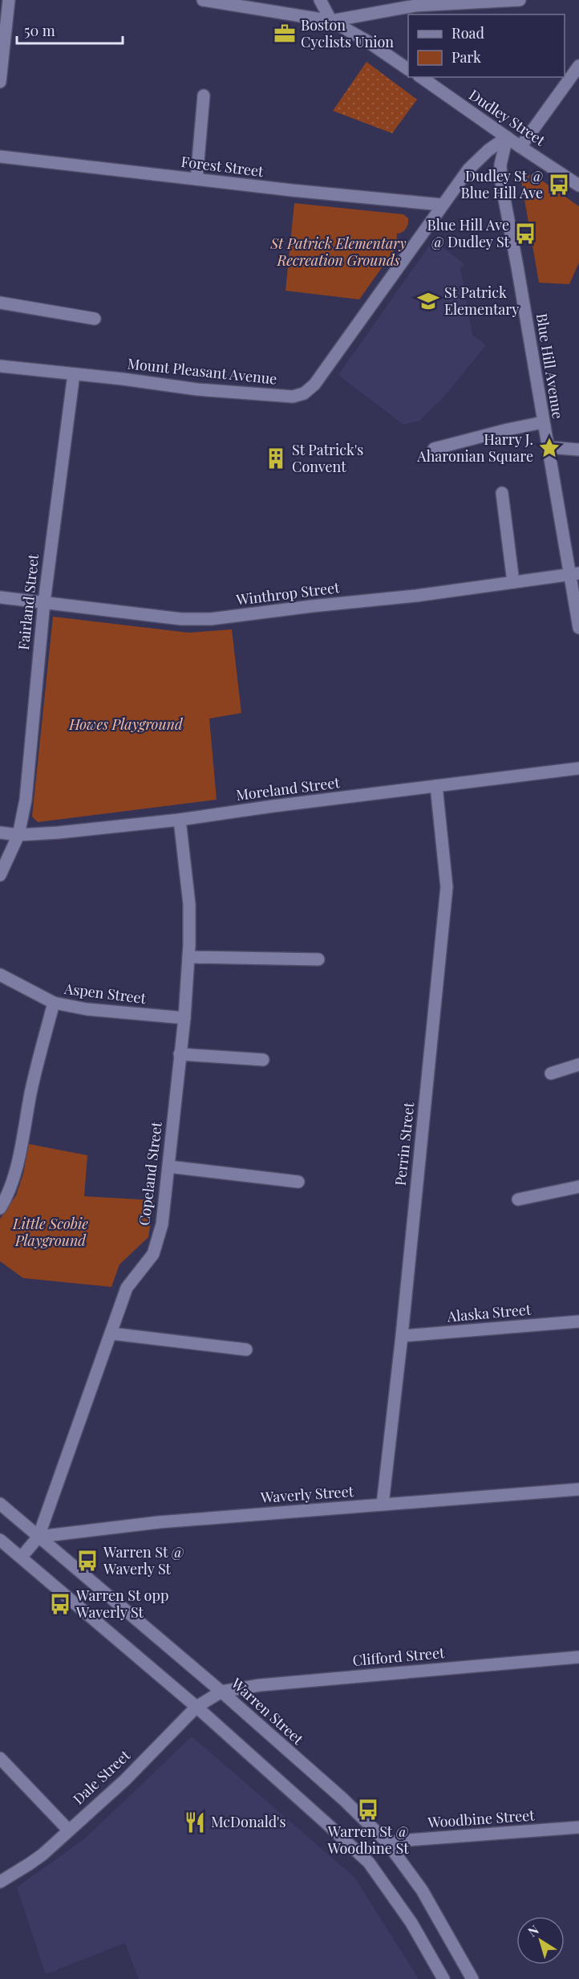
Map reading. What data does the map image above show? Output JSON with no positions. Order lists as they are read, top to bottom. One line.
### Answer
{"streets":{"street":["Dudley Street","Forest Street","Blue Hill Avenue","Mount Pleasant Avenue","Winthrop Street","Fairland Street","Moreland Street","Aspen Street","Perrin Street","Copeland Street","Alaska Street","Waverly Street","Clifford Street","Warren Street","Dale Street","Woodbine Street"]},"crossings":[["Dudley Street","Blue Hill Avenue"],["Dudley Street","Mount Pleasant Avenue"],["Forest Street","Mount Pleasant Avenue"],["Blue Hill Avenue","Mount Pleasant Avenue"],["Blue Hill Avenue","Winthrop Street"],["Mount Pleasant Avenue","Fairland Street"],["Winthrop Street","Fairland Street"],["Fairland Street","Moreland Street"],["Moreland Street","Perrin Street"],["Moreland Street","Copeland Street"],["Aspen Street","Copeland Street"],["Perrin Street","Alaska Street"],["Perrin Street","Waverly Street"],["Copeland Street","Waverly Street"],["Copeland Street","Warren Street"],["Waverly Street","Warren Street"],["Clifford Street","Warren Street"],["Clifford Street","Dale Street"],["Warren Street","Dale Street"],["Warren Street","Woodbine Street"]],"parks":["St Patrick Elementary Recreation Grounds","Howes Playground","Little Scobie Playground"],"places":{"office":["Boston Cyclists Union"],"bus stop":["Dudley St @ Blue Hill Ave","Blue Hill Ave @ Dudley St","Warren St @ Waverly St","Warren St opp Waverly St","Warren St @ Woodbine St"],"school or university":["St Patrick Elementary"],"place":["Harry J. Aharonian Square"],"building":["St Patrick's Convent"],"restaurant":["McDonald's"]},"legend":["Road","Park"],"scale_bar":"50 m","north":"top left"}
